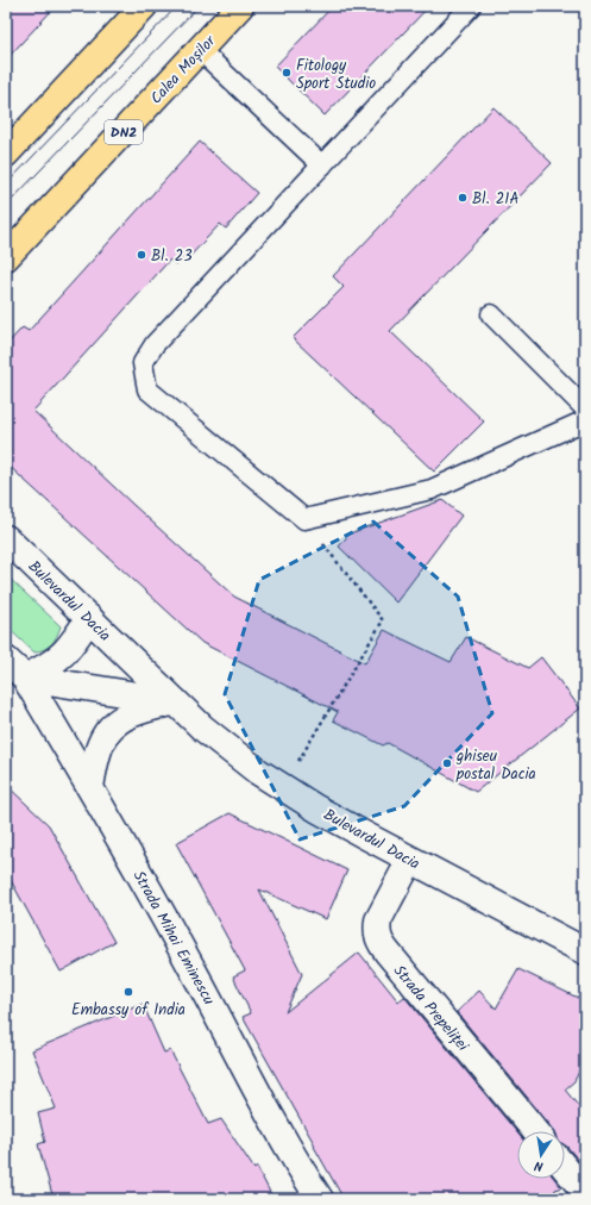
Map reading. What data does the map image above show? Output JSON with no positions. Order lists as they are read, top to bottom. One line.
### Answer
{"streets":{"main road":["Calea Moșilor","DN2","Bulevardul Dacia","Strada Mihai Eminescu","Strada Prepeliței"]},"crossings":[["Bulevardul Dacia","Strada Prepeliței"]],"places":["Fitology Sport Studio","Bl. 21A","Bl. 23","ghiseu postal Dacia","Embassy of India"],"north":"bottom"}
